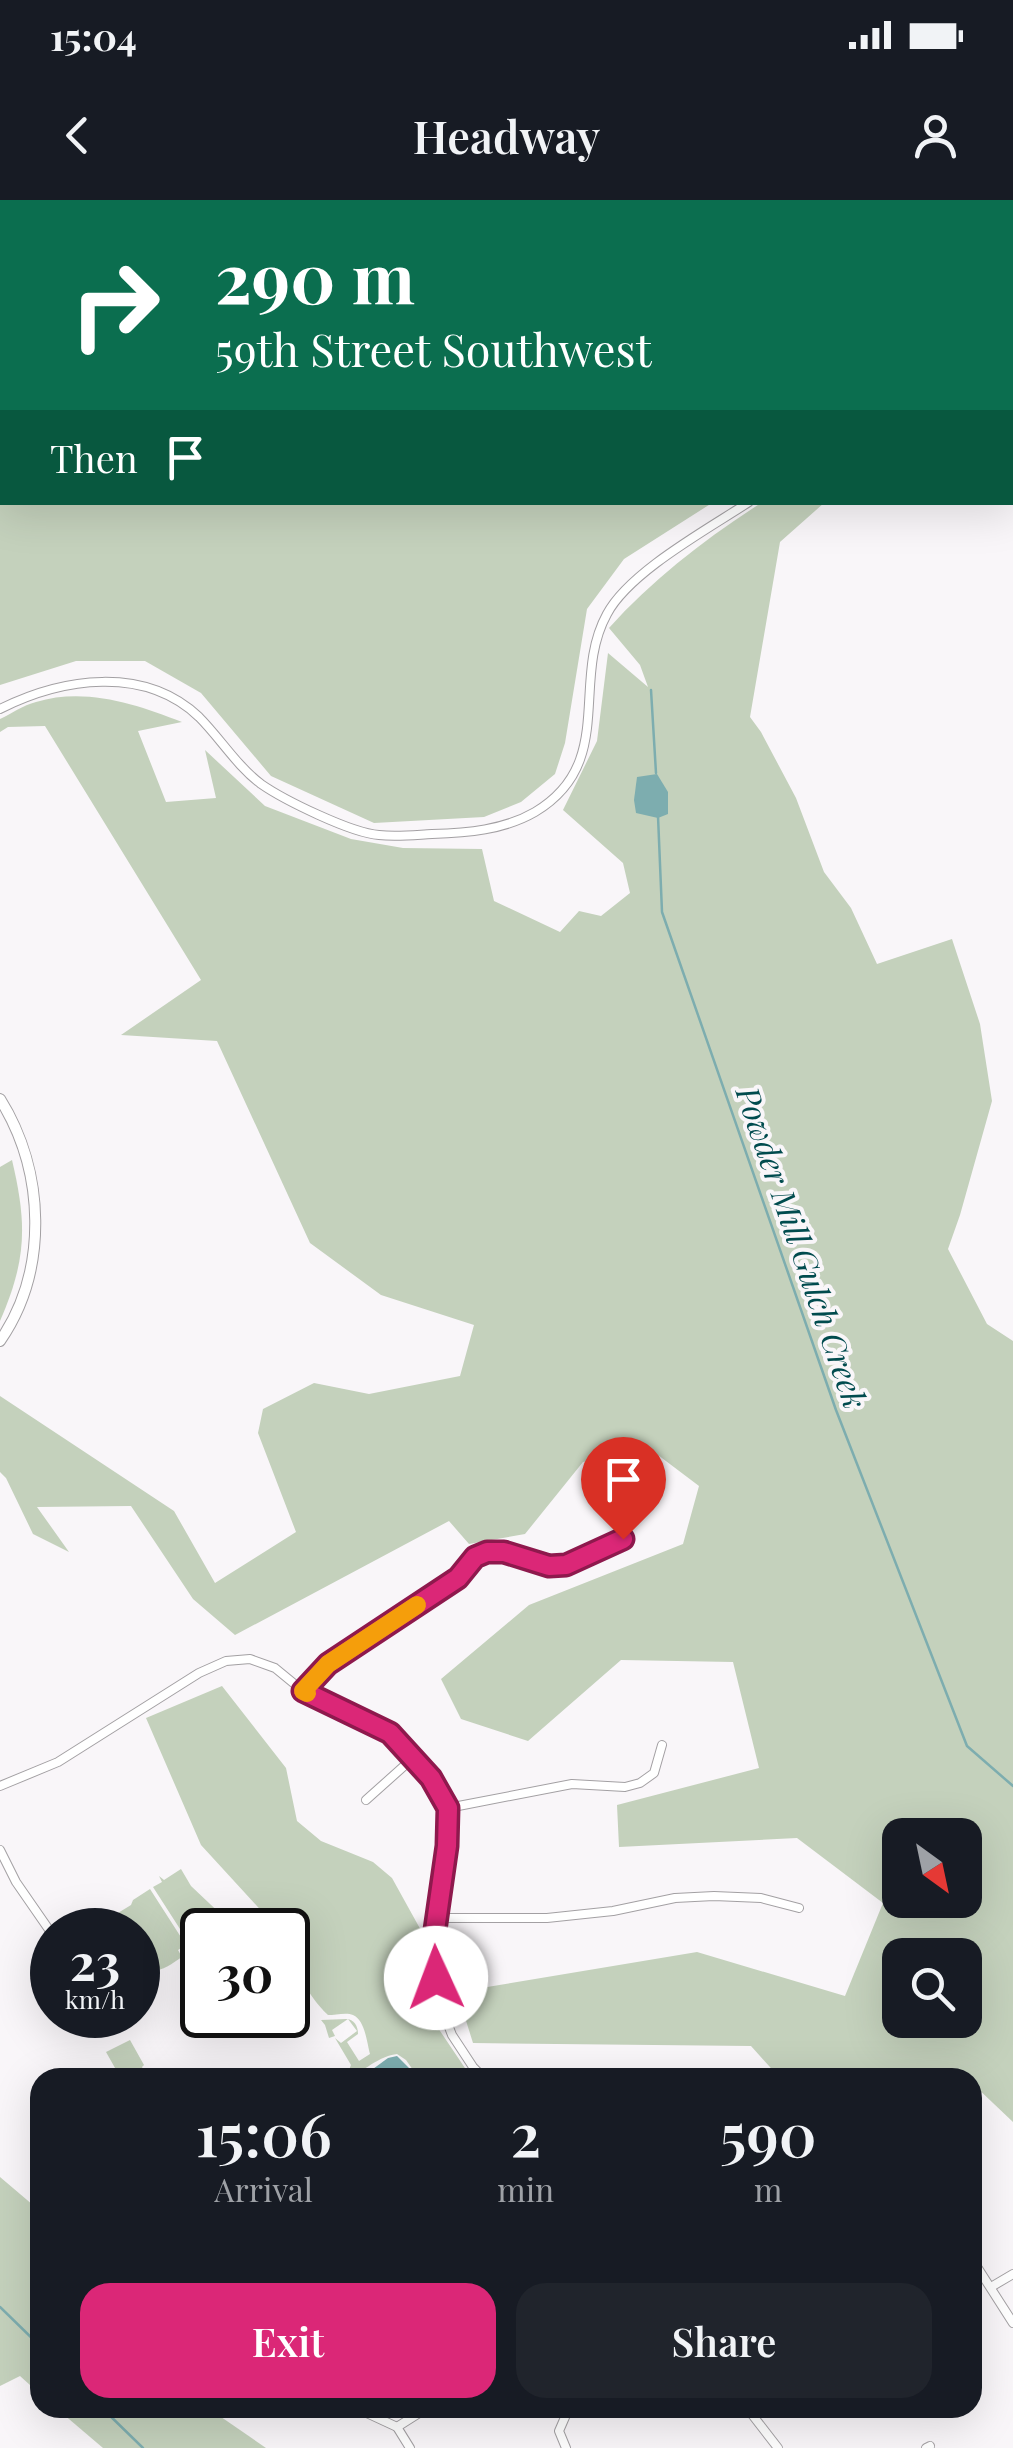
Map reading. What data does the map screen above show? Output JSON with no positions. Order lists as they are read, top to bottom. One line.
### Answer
{"water":["Powder Mill Gulch Creek"],"north":"bottom right","page":{"status":"15:04","header":"Headway","turn":["290 m","59th Street Southwest"],"then":"Then","speed":"23 km/h","limit":"30","eta":["15:06","Arrival","2","min","590","m"],"buttons":["Exit","Share"]}}
